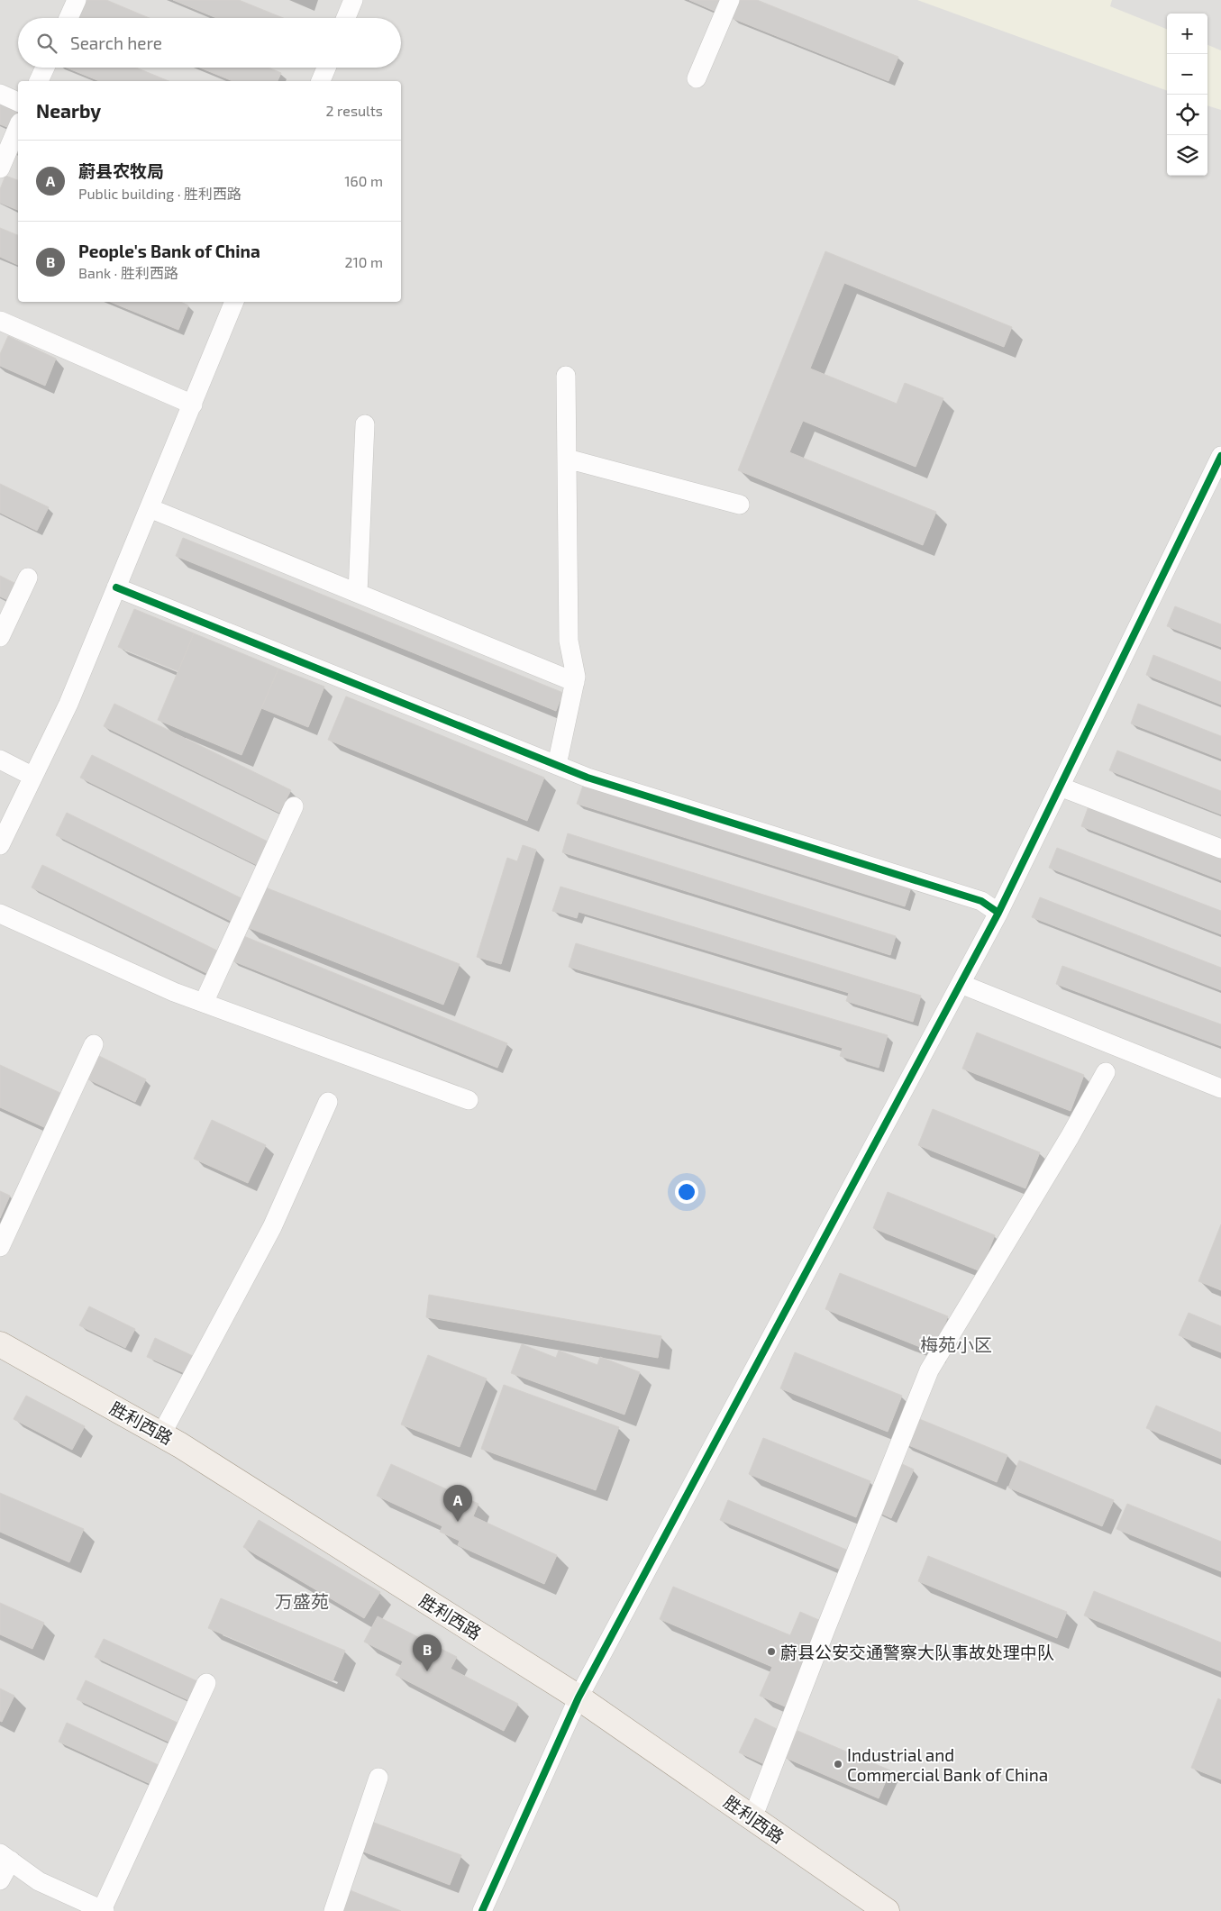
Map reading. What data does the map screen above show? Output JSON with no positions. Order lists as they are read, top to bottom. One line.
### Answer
{"streets":{"main road":["胜利西路"]},"districts":["梅苑小区","万盛苑"],"places":["蔚县公安交通警察大队事故处理中队","Industrial and Commercial Bank of China"],"page":{"map_buttons":["+","−"],"search":"Search here","heading":["Nearby","2 results"],"list":[{"mark":"A","name":"蔚县农牧局","note":"Public building · 胜利西路","value":"160 m"},{"mark":"B","name":"People's Bank of China","note":"Bank · 胜利西路","value":"210 m"}],"pins":["A","B"]}}
